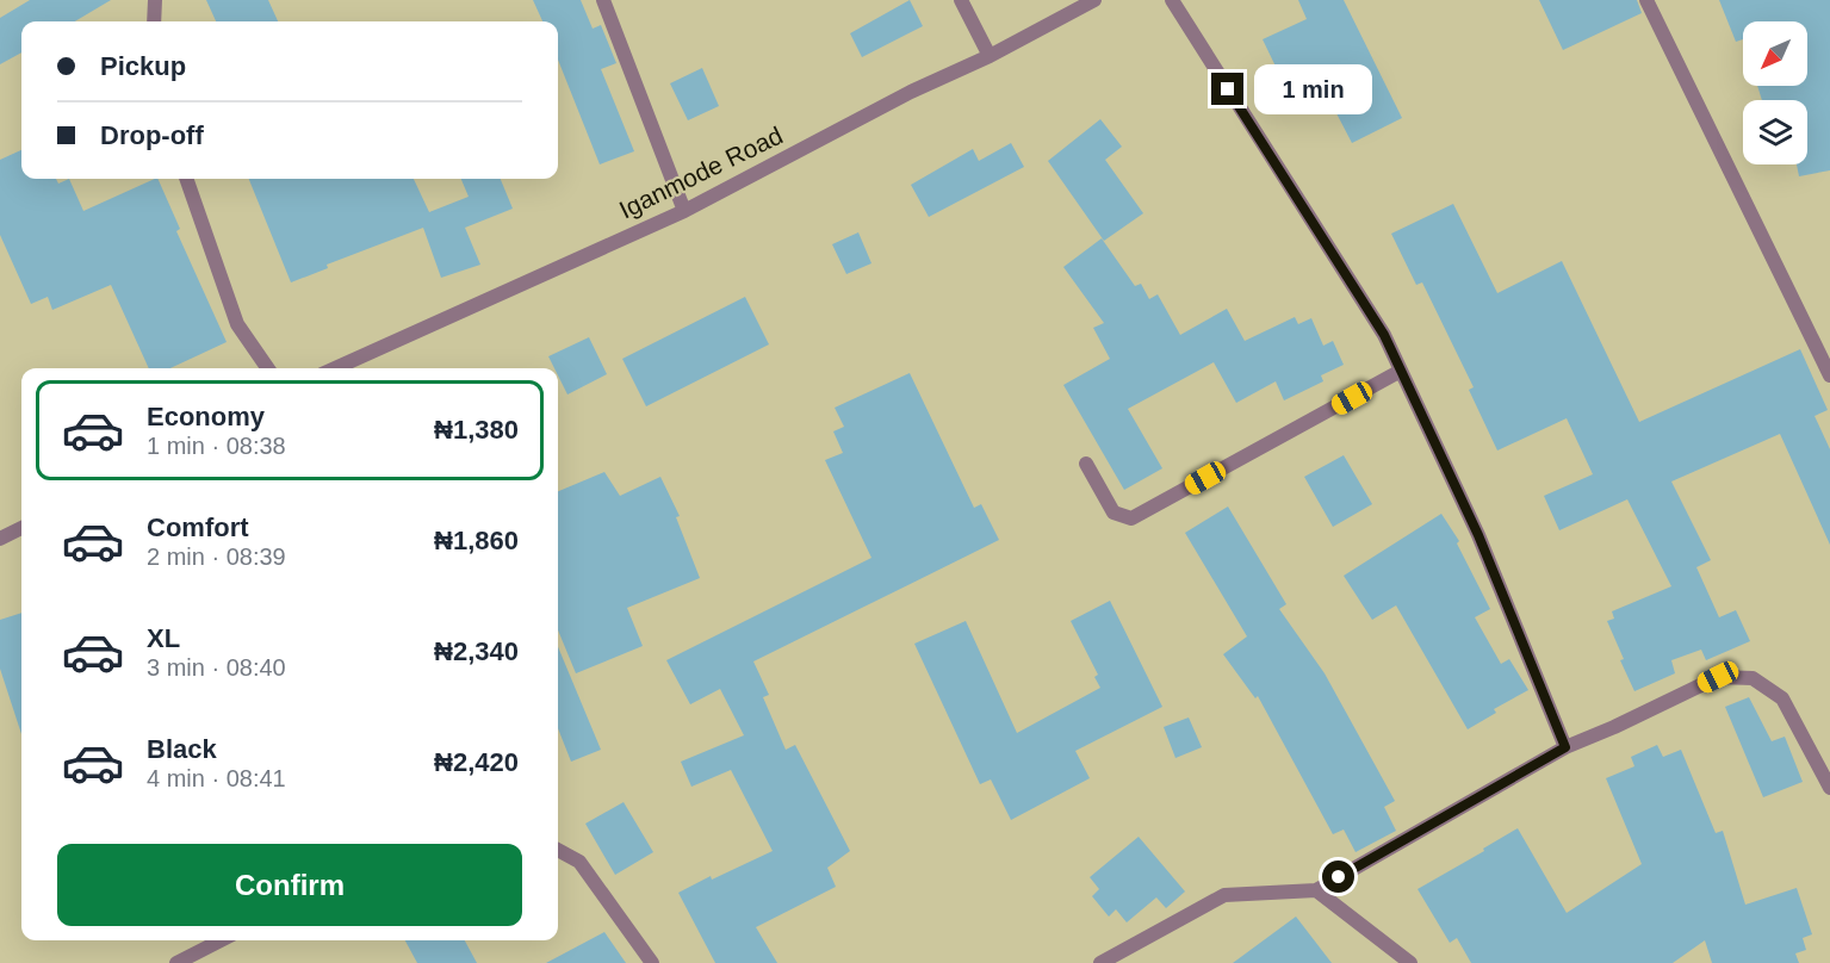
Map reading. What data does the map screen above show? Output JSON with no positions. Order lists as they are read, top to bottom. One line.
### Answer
{"streets":{"street":["Iganmode Road"]},"north":"bottom left","page":{"banner":["Pickup","Drop-off"],"bubble":"1 min","list":[{"name":"Economy","note":"1 min · 08:38","value":"₦1,380"},{"name":"Comfort","note":"2 min · 08:39","value":"₦1,860"},{"name":"XL","note":"3 min · 08:40","value":"₦2,340"},{"name":"Black","note":"4 min · 08:41","value":"₦2,420"}],"buttons":"Confirm"}}
